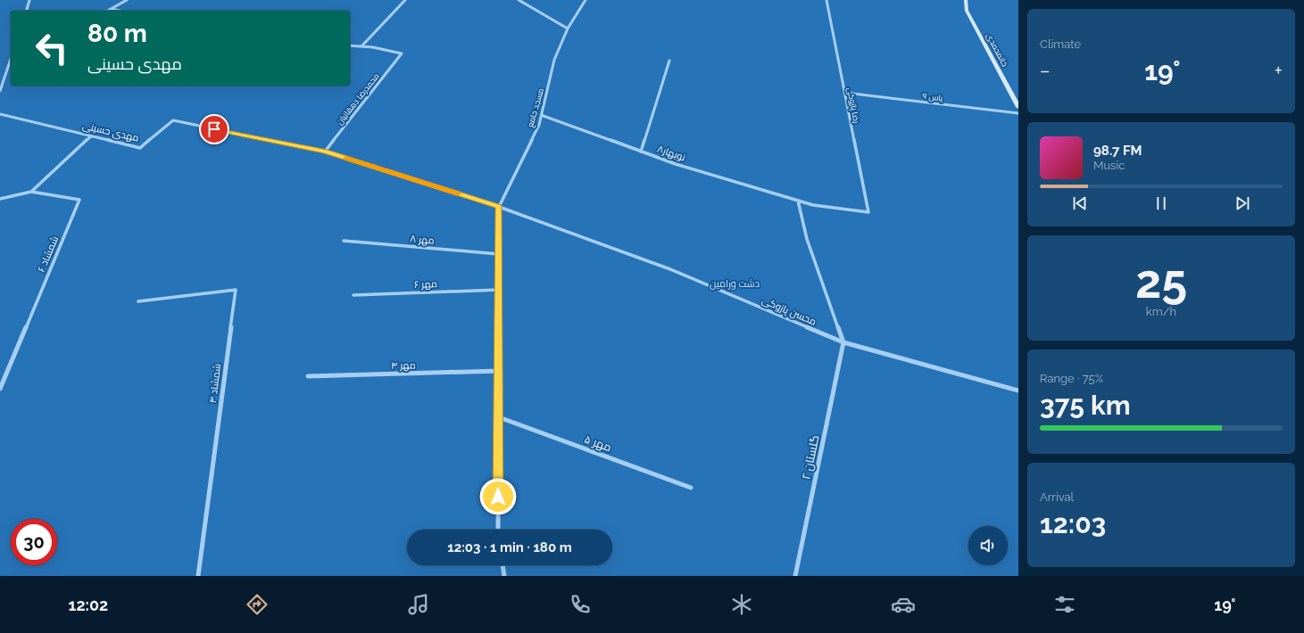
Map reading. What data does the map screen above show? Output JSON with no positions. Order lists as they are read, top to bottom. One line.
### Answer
{"streets":{"main road":["خانمحمدی"],"street":["یاس ۹","محمدرضا دهقانیان","رضا پازوکی","مسجد جامع","مهدی حسینی","نوبهار۸","مهر ۸","شمشاد ۶","مهر ۶","محسن پازوکی","مهر ۴","شمشاد ۴","مهر ۵","گلستان ۲"]},"crossings":[["یاس ۹","رضا پازوکی"],["محمدرضا دهقانیان","مهدی حسینی"],["رضا پازوکی","نوبهار۸"],["مسجد جامع","مهدی حسینی"],["مسجد جامع","نوبهار۸"],["مسجد جامع","محسن پازوکی"],["مهدی حسینی","محسن پازوکی"],["محسن پازوکی","گلستان ۲"]],"parks":["دشت ورامین"],"page":{"tile":["Climate",["25","km/h"],["Range · 75%","375 km"],["Arrival","12:03"]],"turn":["80 m","مهدی حسینی"],"heat":["−","19°","+"],"song":["98.7 FM","Music"],"limit":"30","trip":"12:03 · 1 min · 180 m","tabs":["12:02","19°"]}}
